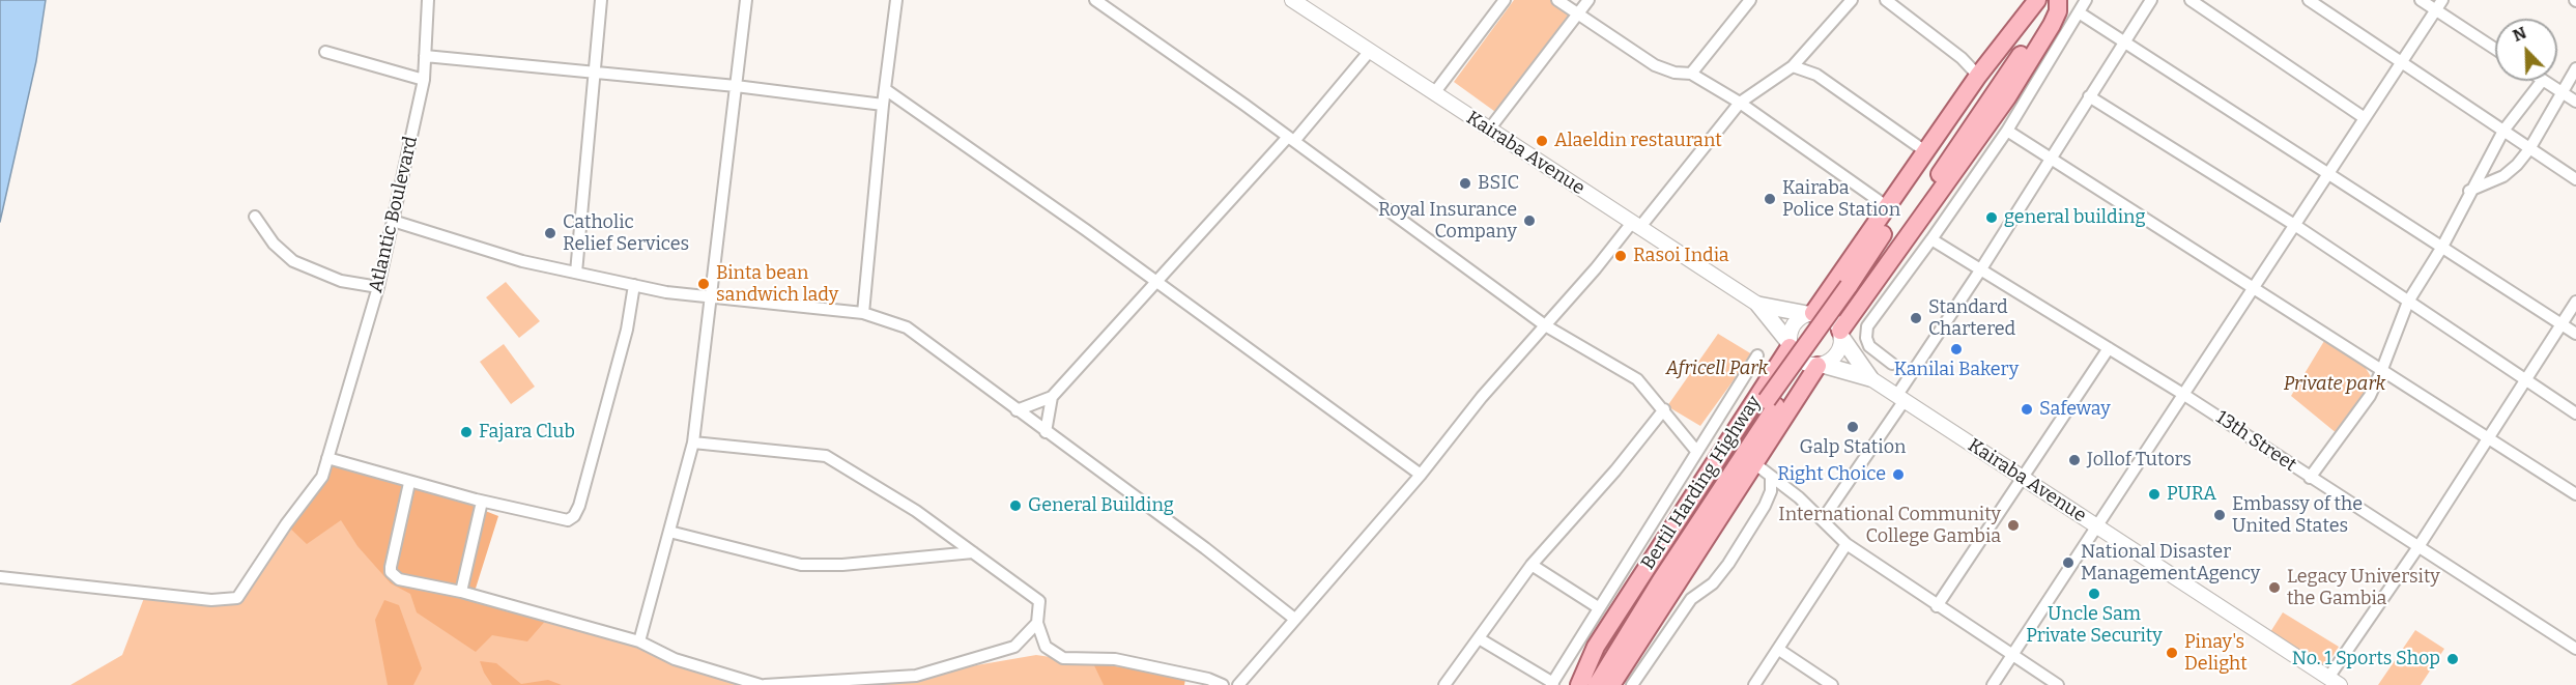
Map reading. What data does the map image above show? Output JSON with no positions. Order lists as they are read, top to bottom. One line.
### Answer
{"streets":{"main road":["Bertil Harding Highway"],"street":["Kairaba Avenue","Atlantic Boulevard","13th Street"]},"parks":["Africell Park","Private park"],"places":["Alaeldin restaurant","BSIC","Kairaba Police Station","general building","Royal Insurance Company","Catholic Relief Services","Rasoi India","Binta bean sandwich lady","Standard Chartered","Kanilai Bakery","Safeway","Galp Station","Fajara Club","Jollof Tutors","Right Choice","PURA","General Building","Embassy of the United States","International Community College Gambia","National Disaster ManagementAgency","Legacy University the Gambia","Uncle Sam Private Security","Pinay's Delight","No. 1 Sports Shop"],"north":"top left"}
